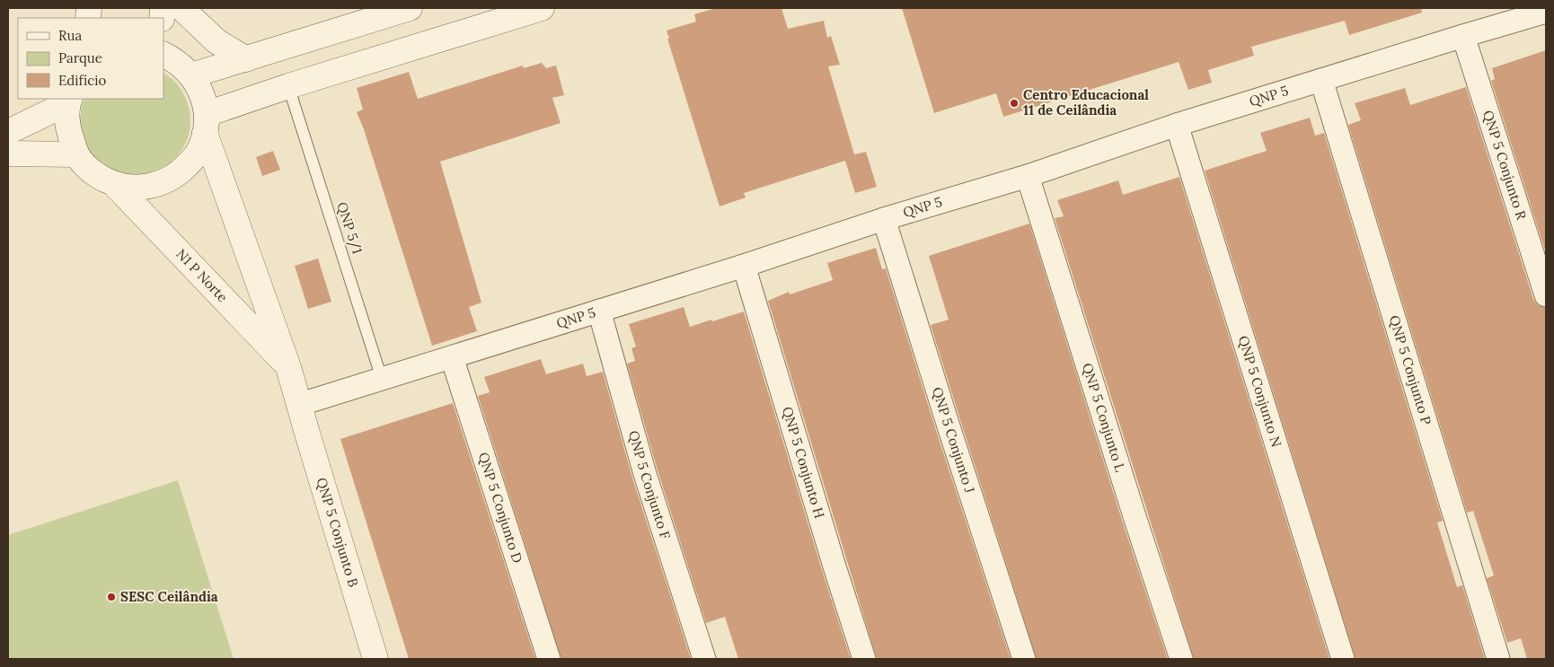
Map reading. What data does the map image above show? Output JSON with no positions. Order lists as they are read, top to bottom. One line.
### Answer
{"streets":{"main road":["N1 P Norte","QNP 5 Conjunto B"],"street":["QNP 5","QNP 5 Conjunto R","QNP 5 Conjunto P","QNP 5 Conjunto N","QNP 5 Conjunto L","QNP 5 Conjunto J","QNP 5 Conjunto H","QNP 5 Conjunto F","QNP 5 Conjunto D"],"lane":["QNP 5/1"]},"crossings":[["QNP 5","QNP 5 Conjunto R"],["QNP 5","QNP 5/1"],["QNP 5","QNP 5 Conjunto P"],["QNP 5","QNP 5 Conjunto N"],["QNP 5","QNP 5 Conjunto L"],["QNP 5","QNP 5 Conjunto J"],["QNP 5","QNP 5 Conjunto H"],["QNP 5","QNP 5 Conjunto F"],["QNP 5","QNP 5 Conjunto D"],["QNP 5","QNP 5 Conjunto B"]],"places":["Centro Educacional 11 de Ceilândia","SESC Ceilândia"],"legend":["Rua","Parque","Edifício"]}
